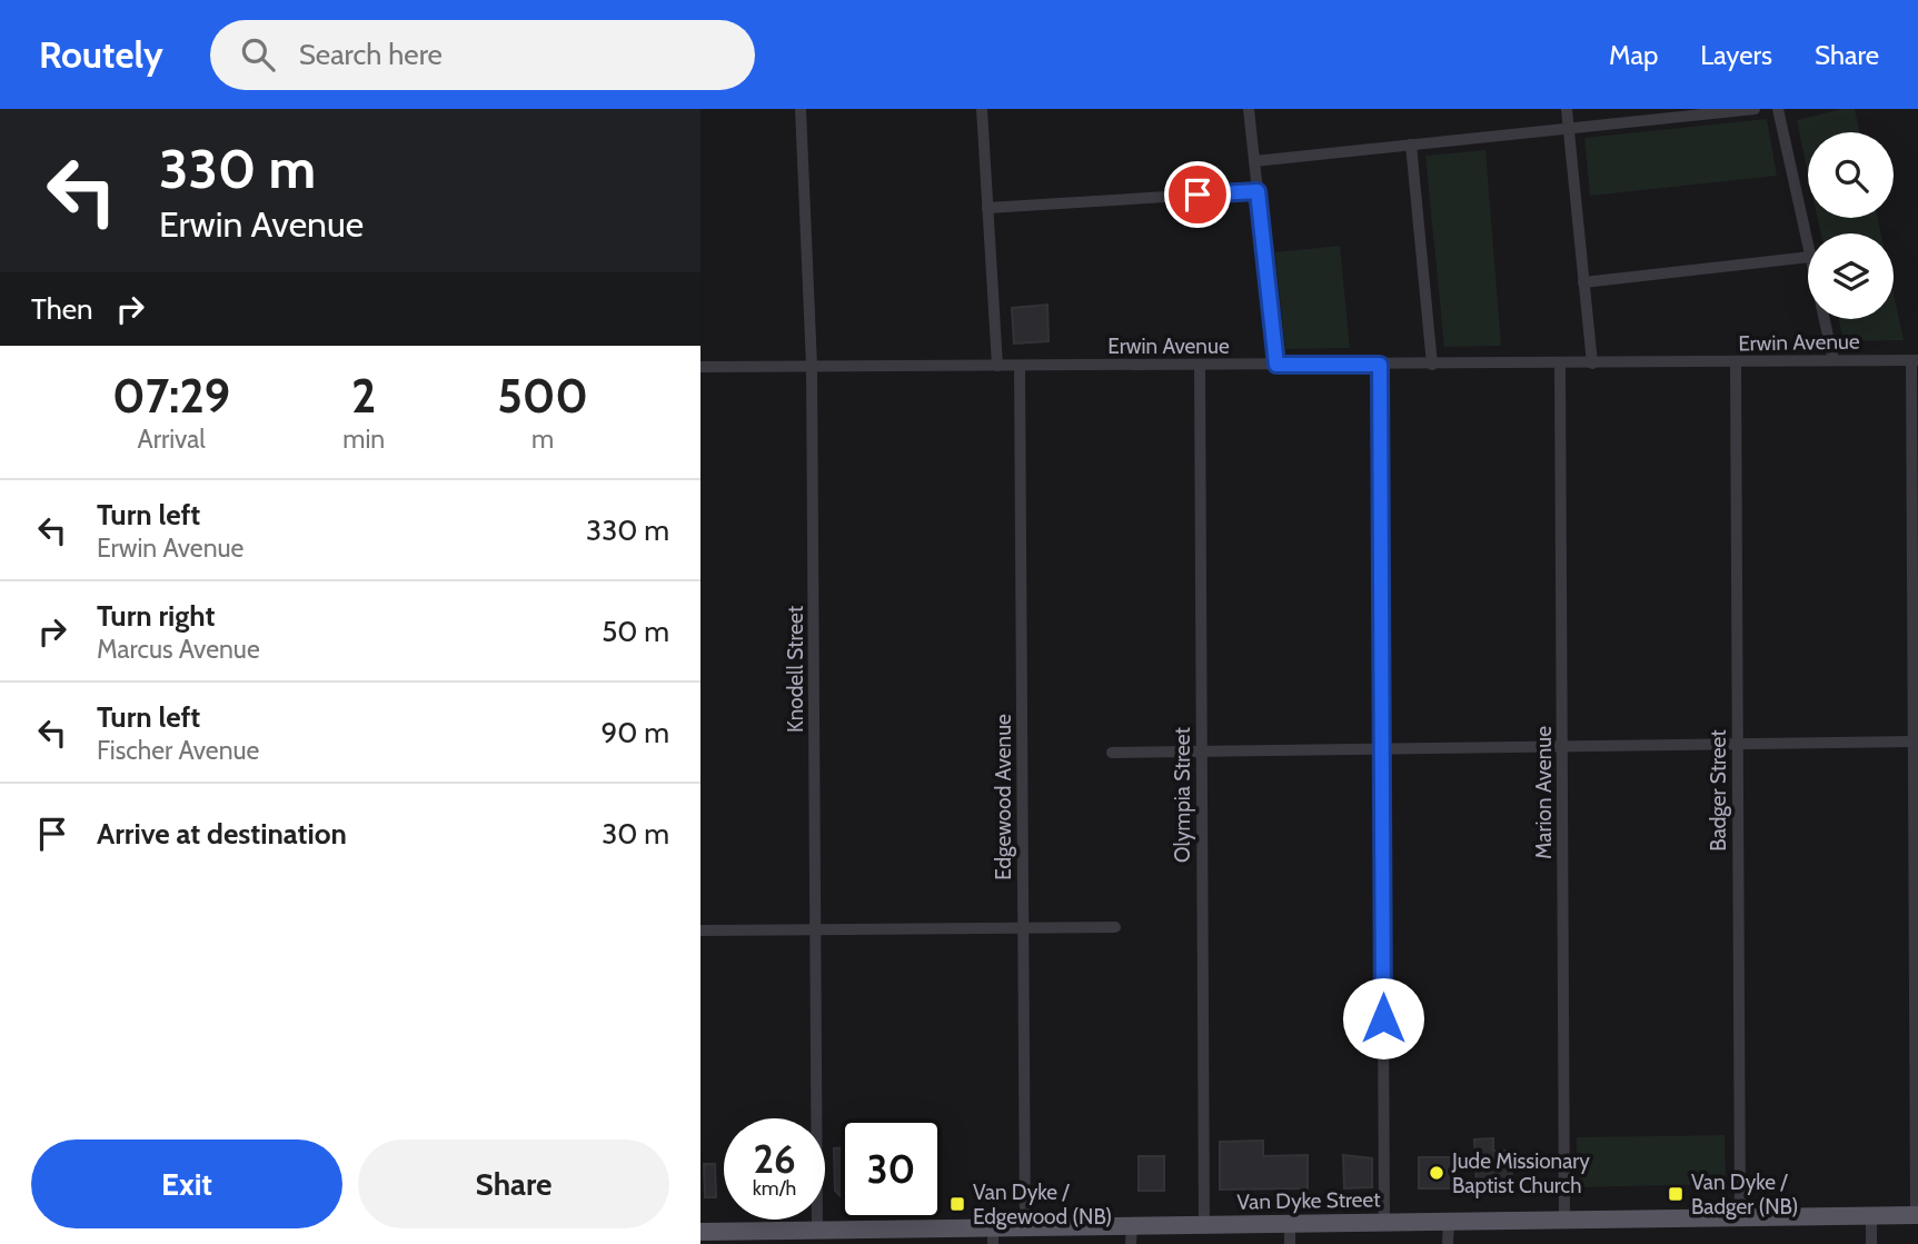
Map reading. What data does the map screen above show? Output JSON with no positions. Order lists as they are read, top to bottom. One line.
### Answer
{"streets":{"main road":["Van Dyke Street"],"street":["Erwin Avenue","Knodell Street","Badger Street","Marion Avenue","Olympia Street","Edgewood Avenue"]},"crossings":[["Erwin Avenue","Knodell Street"],["Erwin Avenue","Badger Street"],["Erwin Avenue","Marion Avenue"],["Erwin Avenue","Olympia Street"],["Erwin Avenue","Edgewood Avenue"],["Knodell Street","Van Dyke Street"],["Badger Street","Van Dyke Street"],["Marion Avenue","Van Dyke Street"],["Olympia Street","Van Dyke Street"],["Edgewood Avenue","Van Dyke Street"]],"places":{"other":["Jude Missionary Baptist Church"],"transit":["Van Dyke / Badger (NB)","Van Dyke / Edgewood (NB)"]},"page":{"header":"Routely","search":"Search here","nav":["Map","Layers","Share"],"turn":["330 m","Erwin Avenue"],"then":"Then","eta":["07:29","Arrival","2","min","500","m"],"list":[{"name":"Turn left","note":"Erwin Avenue","value":"330 m"},{"name":"Turn right","note":"Marcus Avenue","value":"50 m"},{"name":"Turn left","note":"Fischer Avenue","value":"90 m"},{"name":"Arrive at destination","value":"30 m"}],"speed":"26 km/h","limit":"30","buttons":["Exit","Share"]}}
